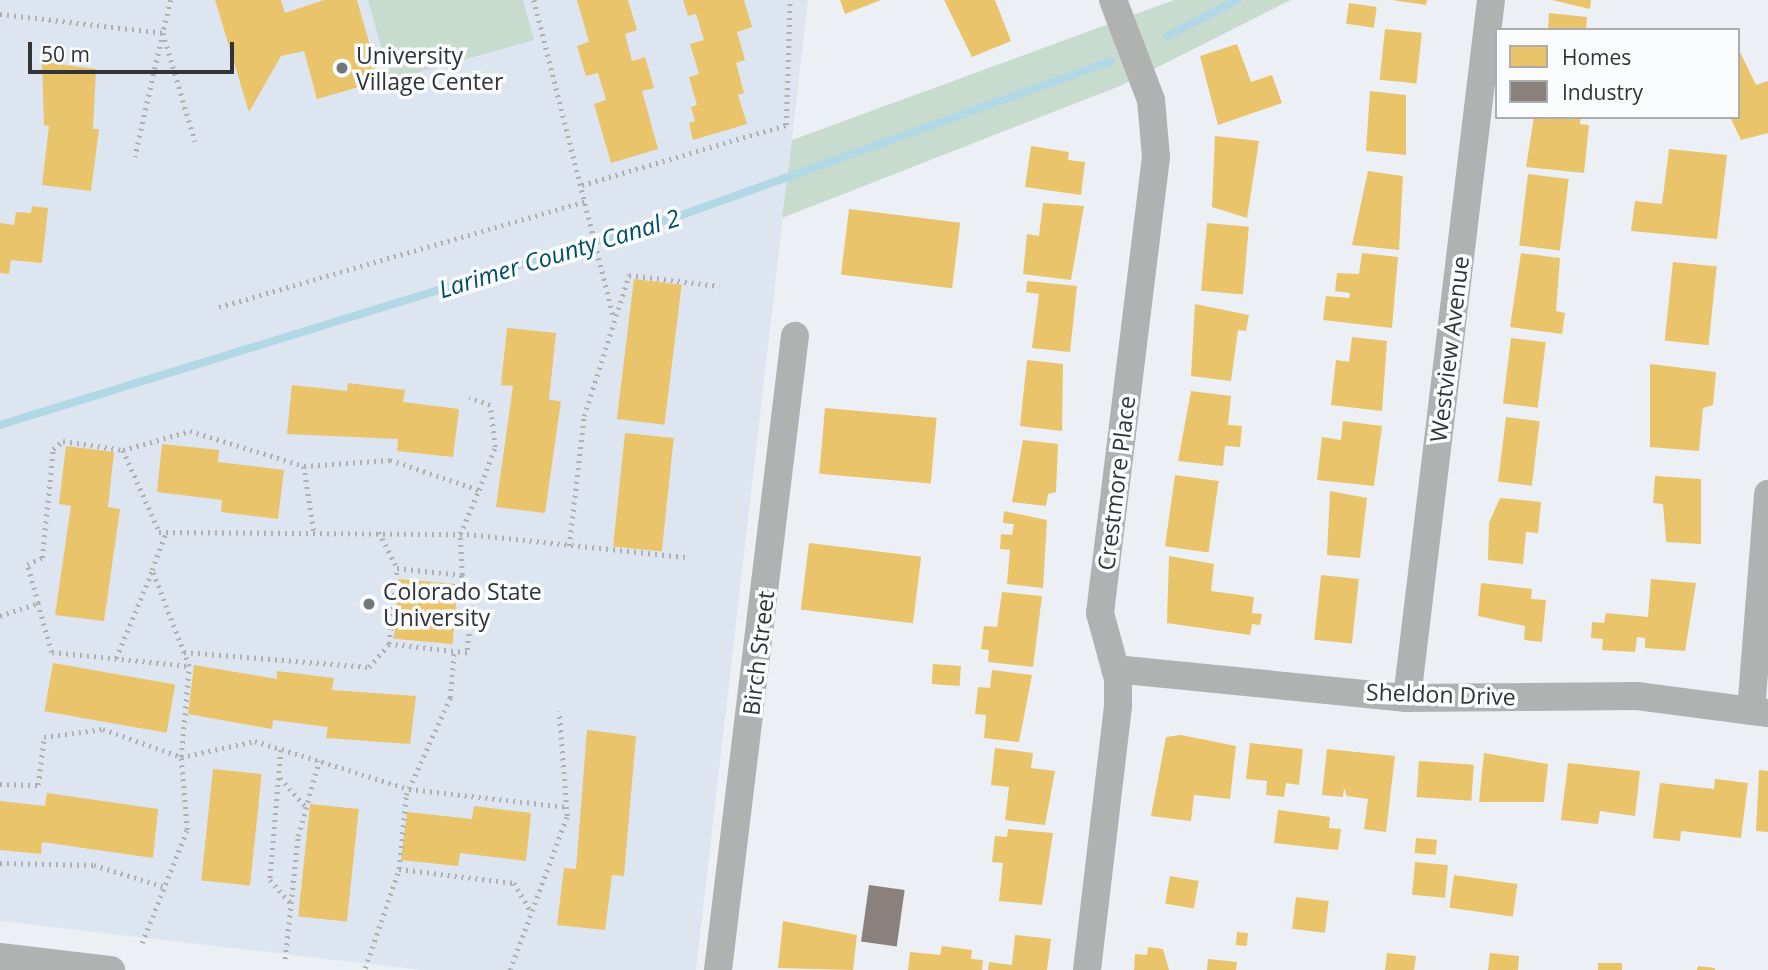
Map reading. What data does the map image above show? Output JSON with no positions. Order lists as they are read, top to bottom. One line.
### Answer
{"streets":{"street":["Westview Avenue","Crestmore Place","Birch Street","Sheldon Drive"]},"crossings":[["Westview Avenue","Sheldon Drive"],["Crestmore Place","Sheldon Drive"]],"water":["Larimer County Canal 2"],"places":["University Village Center","Colorado State University"],"legend":["Homes","Industry"],"scale_bar":"50 m"}
